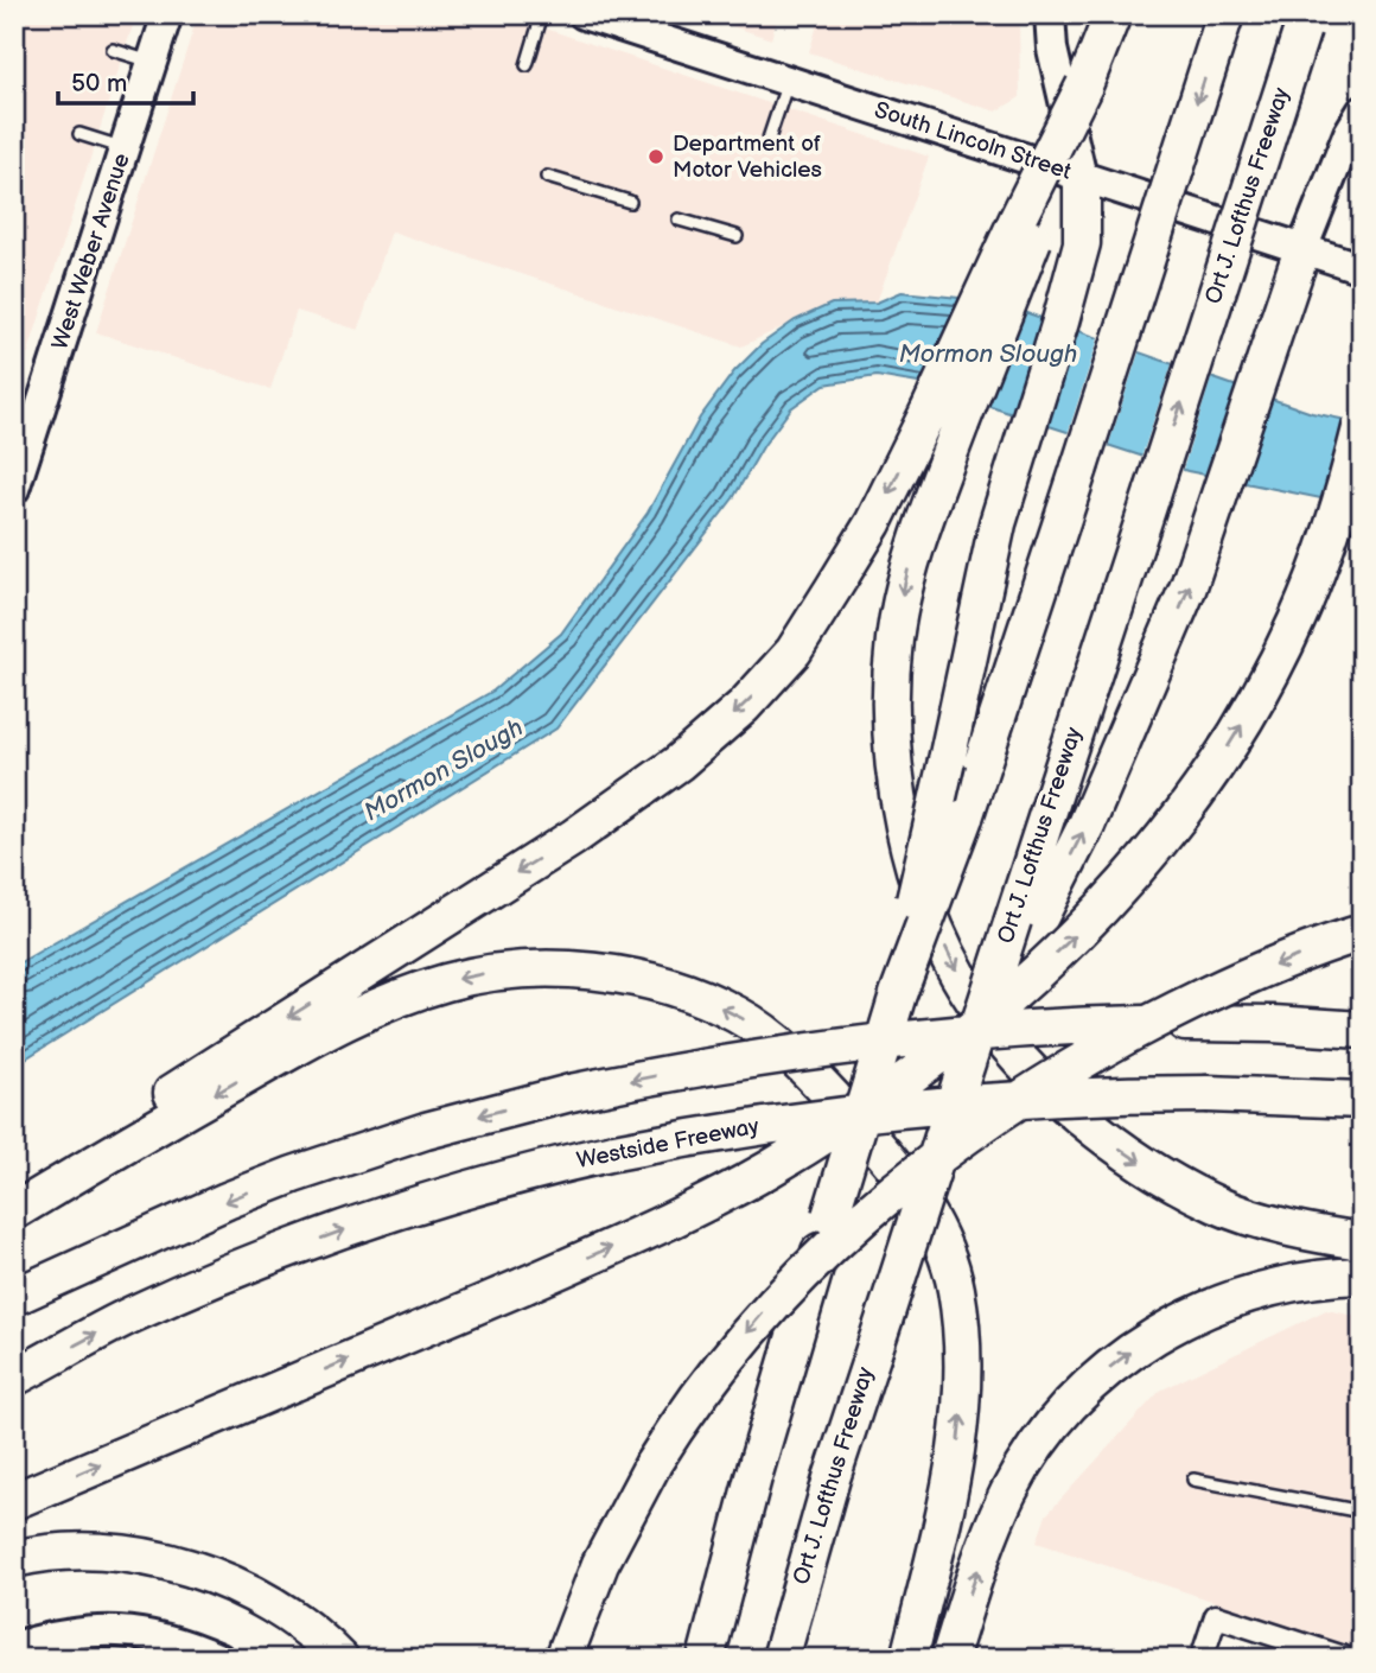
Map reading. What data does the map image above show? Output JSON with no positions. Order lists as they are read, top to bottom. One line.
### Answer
{"streets":{"highway":["Ort J. Lofthus Freeway","Westside Freeway"],"street":["South Lincoln Street","West Weber Avenue"]},"water":["Mormon Slough"],"places":["Department of Motor Vehicles"],"scale_bar":"50 m"}
